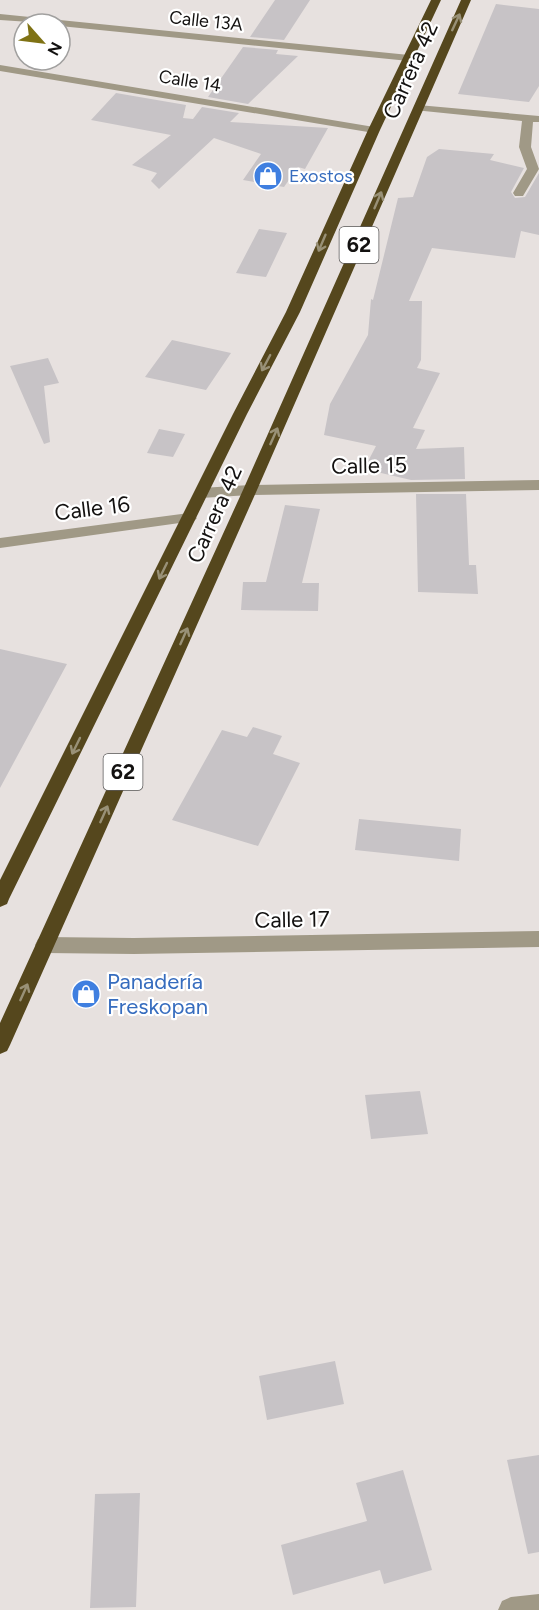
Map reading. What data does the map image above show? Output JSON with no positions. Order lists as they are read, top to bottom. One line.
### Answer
{"streets":{"highway":["Carrera 42","62"],"street":["Calle 13A","Calle 14","Calle 15","Calle 16","Calle 17"]},"crossings":[["Calle 13A","Carrera 42"],["Carrera 42","Calle 14"],["Carrera 42","Calle 15"],["Carrera 42","Calle 16"],["Carrera 42","Calle 17"]],"places":{"shop":["Exostos","Panadería Freskopan"]},"north":"bottom right"}
